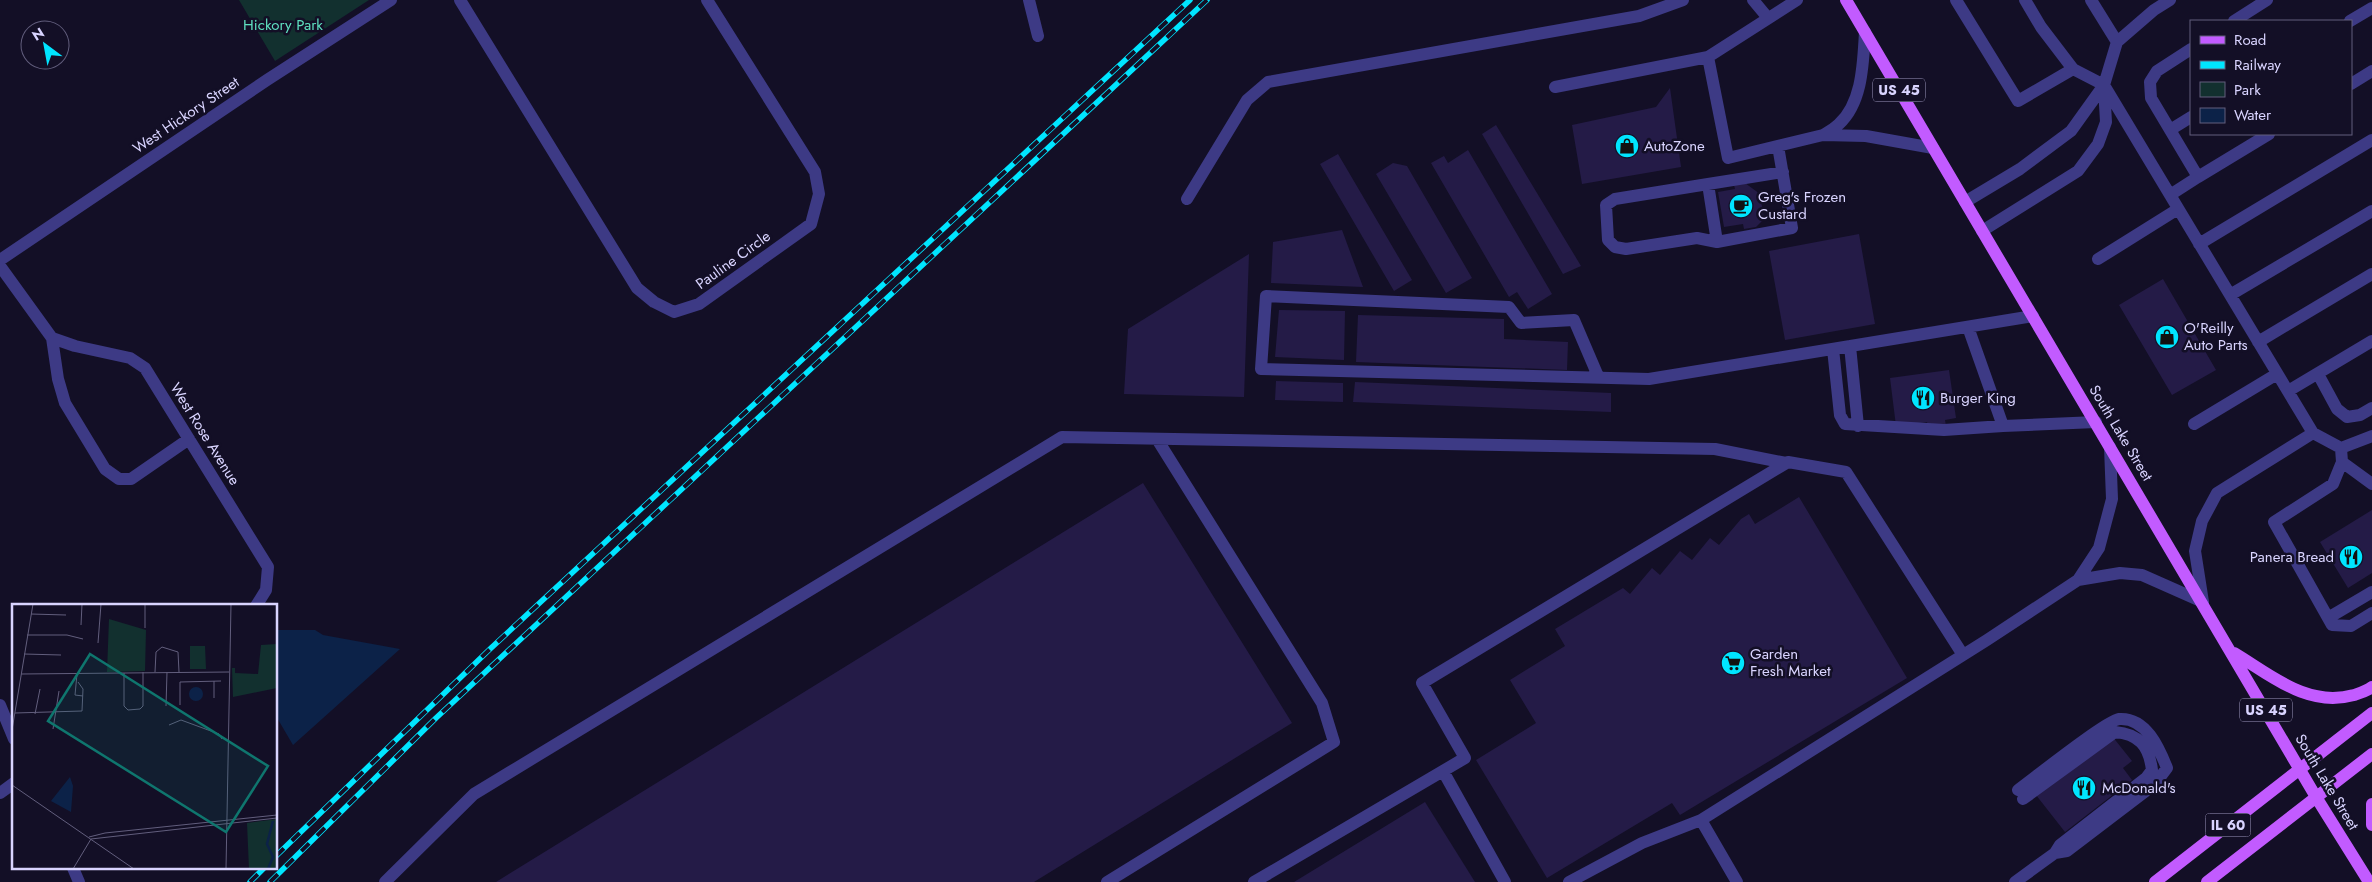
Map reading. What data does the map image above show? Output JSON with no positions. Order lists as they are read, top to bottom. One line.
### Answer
{"streets":{"main road":["US 45","South Lake Street","IL 60"],"street":["West Hickory Street","Pauline Circle","West Rose Avenue"]},"crossings":[["South Lake Street","IL 60"]],"parks":["Hickory Park"],"places":{"shop":["AutoZone","O'Reilly Auto Parts"],"cafe":["Greg's Frozen Custard"],"restaurant":["Burger King","Panera Bread","McDonald's"],"supermarket":["Garden Fresh Market"]},"legend":["Road","Railway","Park","Water"],"north":"top left"}
